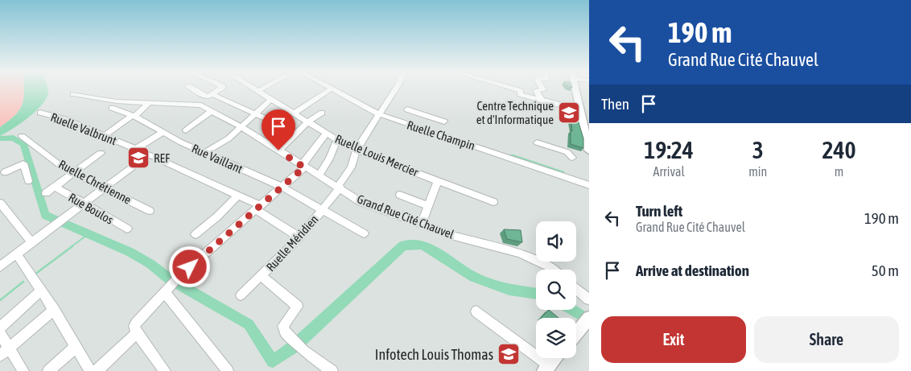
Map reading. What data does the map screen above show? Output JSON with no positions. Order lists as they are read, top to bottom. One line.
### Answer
{"streets":{"street":["Ruelle Valbrunt","Ruelle Champin","Ruelle Louis Mercier","Rue Vaillant","Ruelle Chrétienne","Rue Boulos","Grand Rue Cité Chauvel","Ruelle Méridien"]},"crossings":[["Ruelle Valbrunt","Ruelle Méridien"],["Ruelle Champin","Ruelle Méridien"],["Ruelle Louis Mercier","Ruelle Méridien"],["Rue Vaillant","Ruelle Méridien"],["Grand Rue Cité Chauvel","Ruelle Méridien"]],"places":{"school or university":["Centre Technique et d'Informatique","REF","Infotech Louis Thomas"]},"page":{"turn":["190 m","Grand Rue Cité Chauvel"],"then":"Then","eta":["19:24","Arrival","3","min","240","m"],"list":[{"name":"Turn left","note":"Grand Rue Cité Chauvel","value":"190 m"},{"name":"Arrive at destination","value":"50 m"}],"buttons":["Exit","Share"]}}
